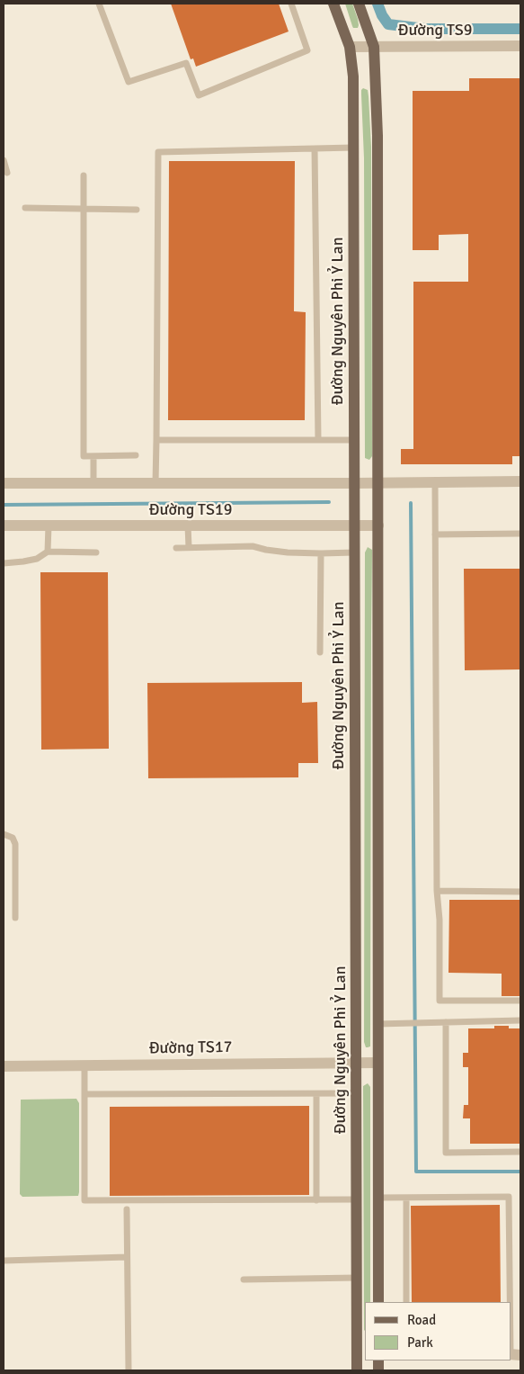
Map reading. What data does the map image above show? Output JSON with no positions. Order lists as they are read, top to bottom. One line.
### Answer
{"streets":{"main road":["Đường Nguyên Phi Ỷ Lan"],"street":["Đường TS9","Đường TS19","Đường TS17"]},"crossings":[["Đường TS9","Đường Nguyên Phi Ỷ Lan"],["Đường Nguyên Phi Ỷ Lan","Đường TS19"],["Đường Nguyên Phi Ỷ Lan","Đường TS17"]],"legend":["Road","Park"]}
